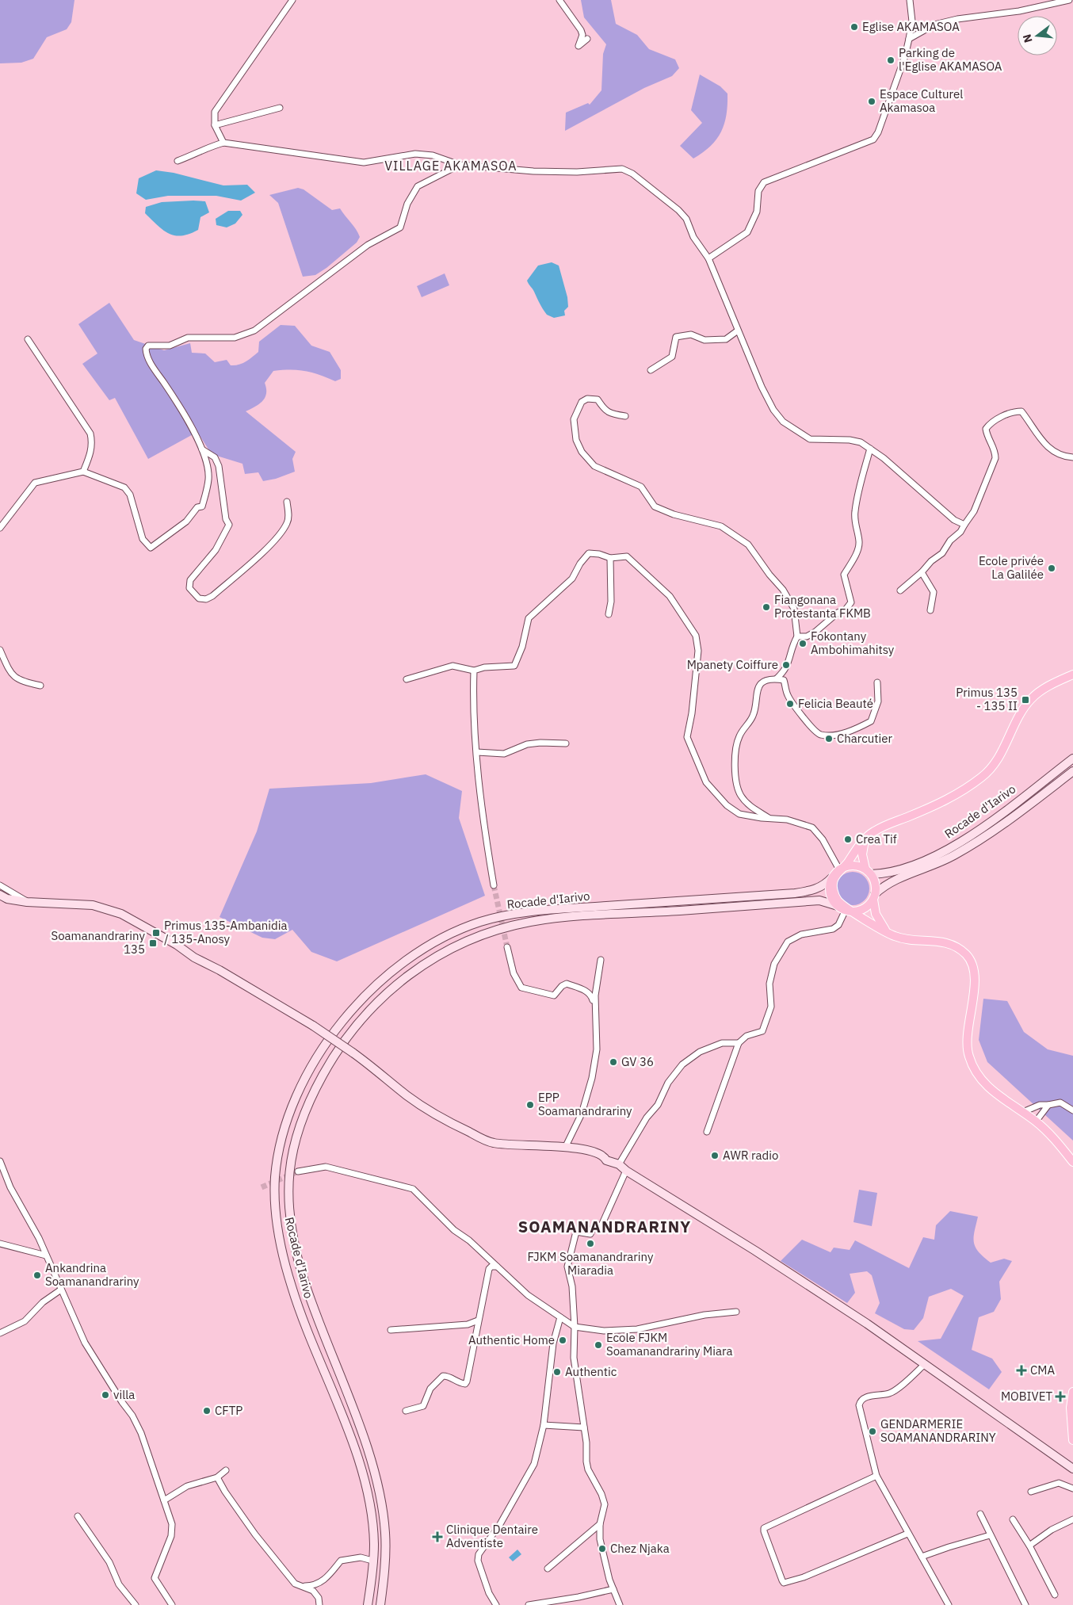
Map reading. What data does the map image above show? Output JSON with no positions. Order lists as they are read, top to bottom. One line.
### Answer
{"streets":{"main road":["Rocade d'Iarivo"]},"districts":["VILLAGE AKAMASOA","SOAMANANDRARINY"],"places":{"other":["Eglise AKAMASOA","Parking de l'Eglise AKAMASOA","Espace Culturel Akamasoa","Ecole privée La Galilée","Fiangonana Protestanta FKMB","Fokontany Ambohimahitsy","Mpanety Coiffure","Felicia Beauté","Charcutier","Crea Tif","GV 36","EPP Soamanandrariny","AWR radio","FJKM Soamanandrariny Miaradia","Ankandrina Soamanandrariny","Authentic Home","Ecole FJKM Soamanandrariny Miara","Authentic","villa","CFTP","GENDARMERIE SOAMANANDRARINY","Chez Njaka"],"transit":["Primus 135 - 135 II","Primus 135-Ambanidia / 135-Anosy","Soamanandrariny 135"],"health":["CMA","MOBIVET","Clinique Dentaire Adventiste"]},"north":"left"}
